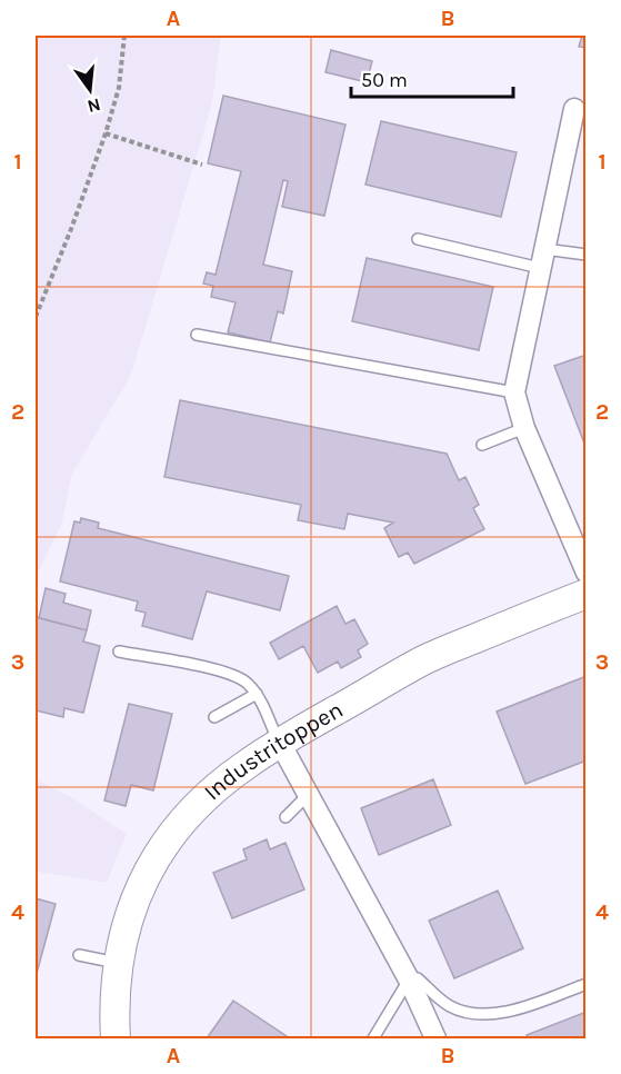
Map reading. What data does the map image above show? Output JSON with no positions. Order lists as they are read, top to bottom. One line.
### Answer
{"streets":{"street":["Industritoppen"]},"scale_bar":"50 m","north":"bottom","grid":{"columns":["A","B"],"rows":["1","2","3","4"]}}
